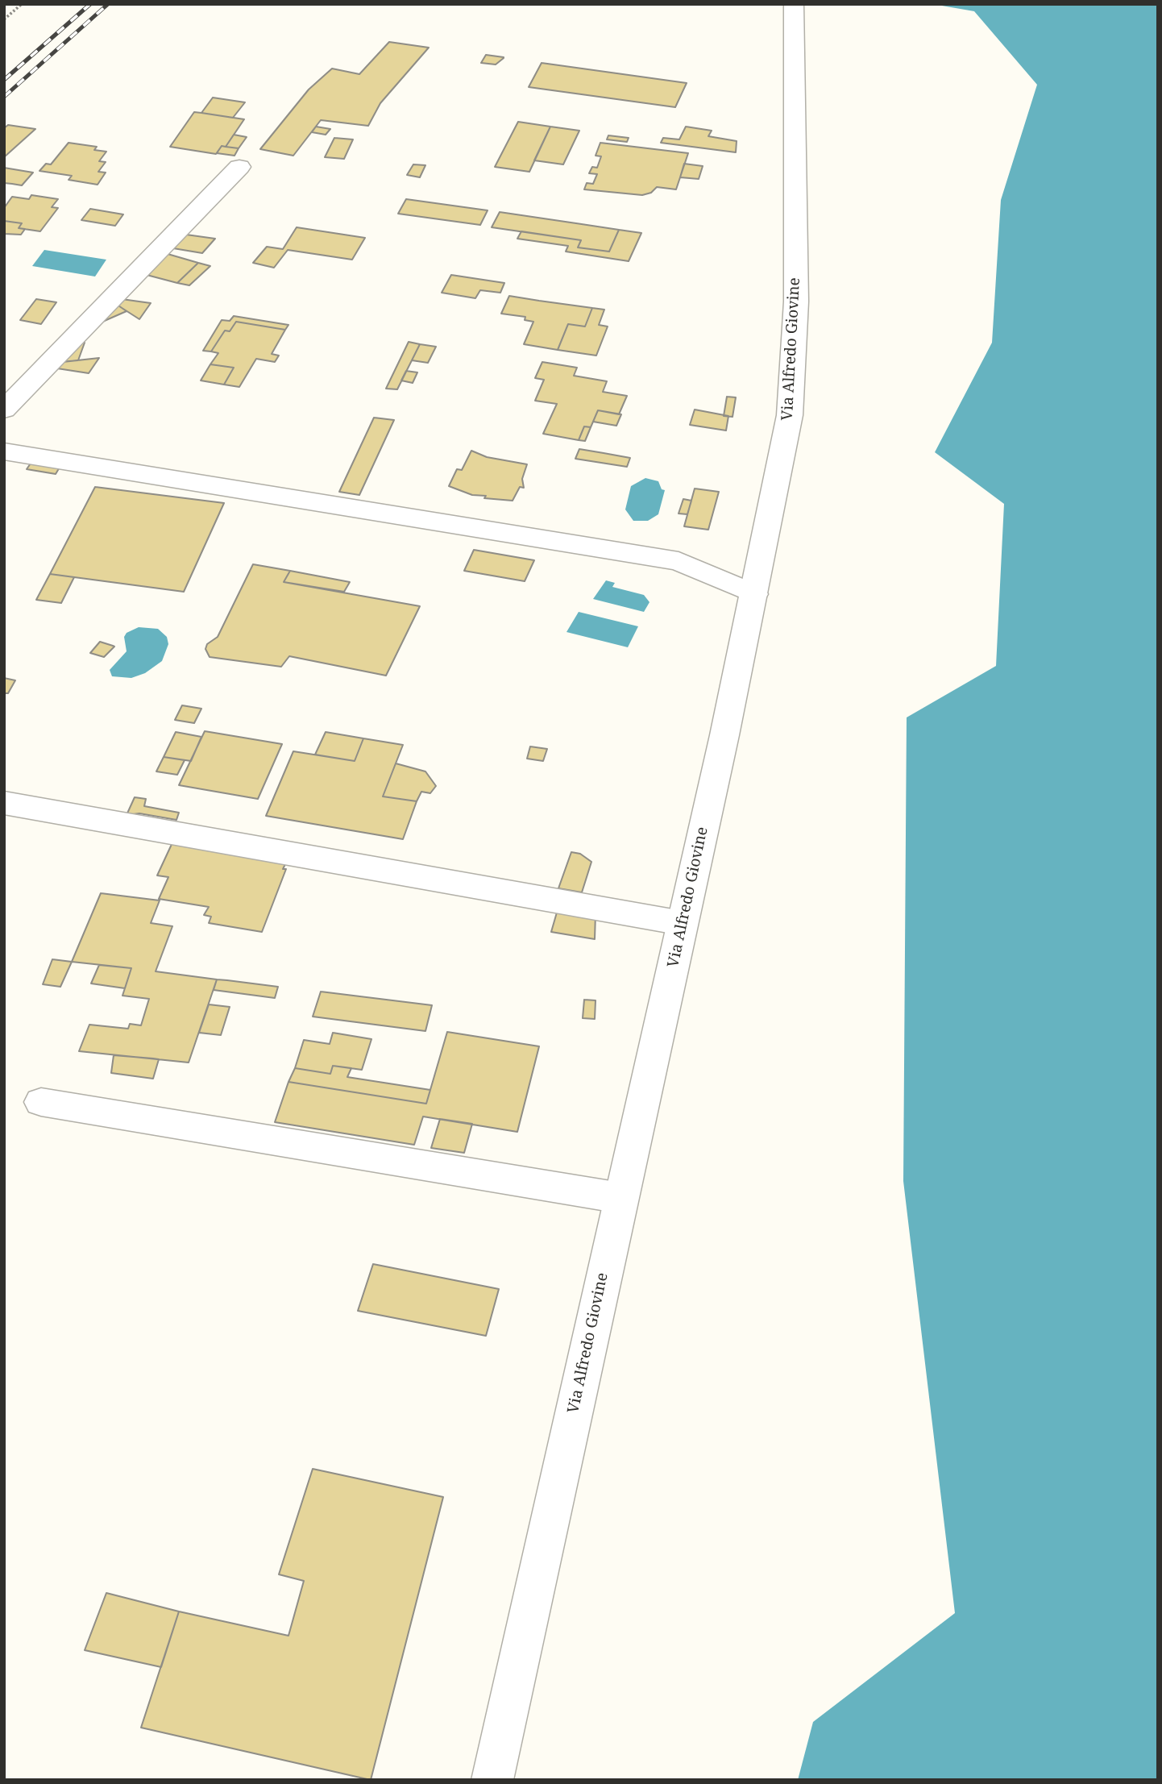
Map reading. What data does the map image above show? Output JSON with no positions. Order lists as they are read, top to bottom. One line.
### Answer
{"streets":{"street":["Via Alfredo Giovine"]}}
